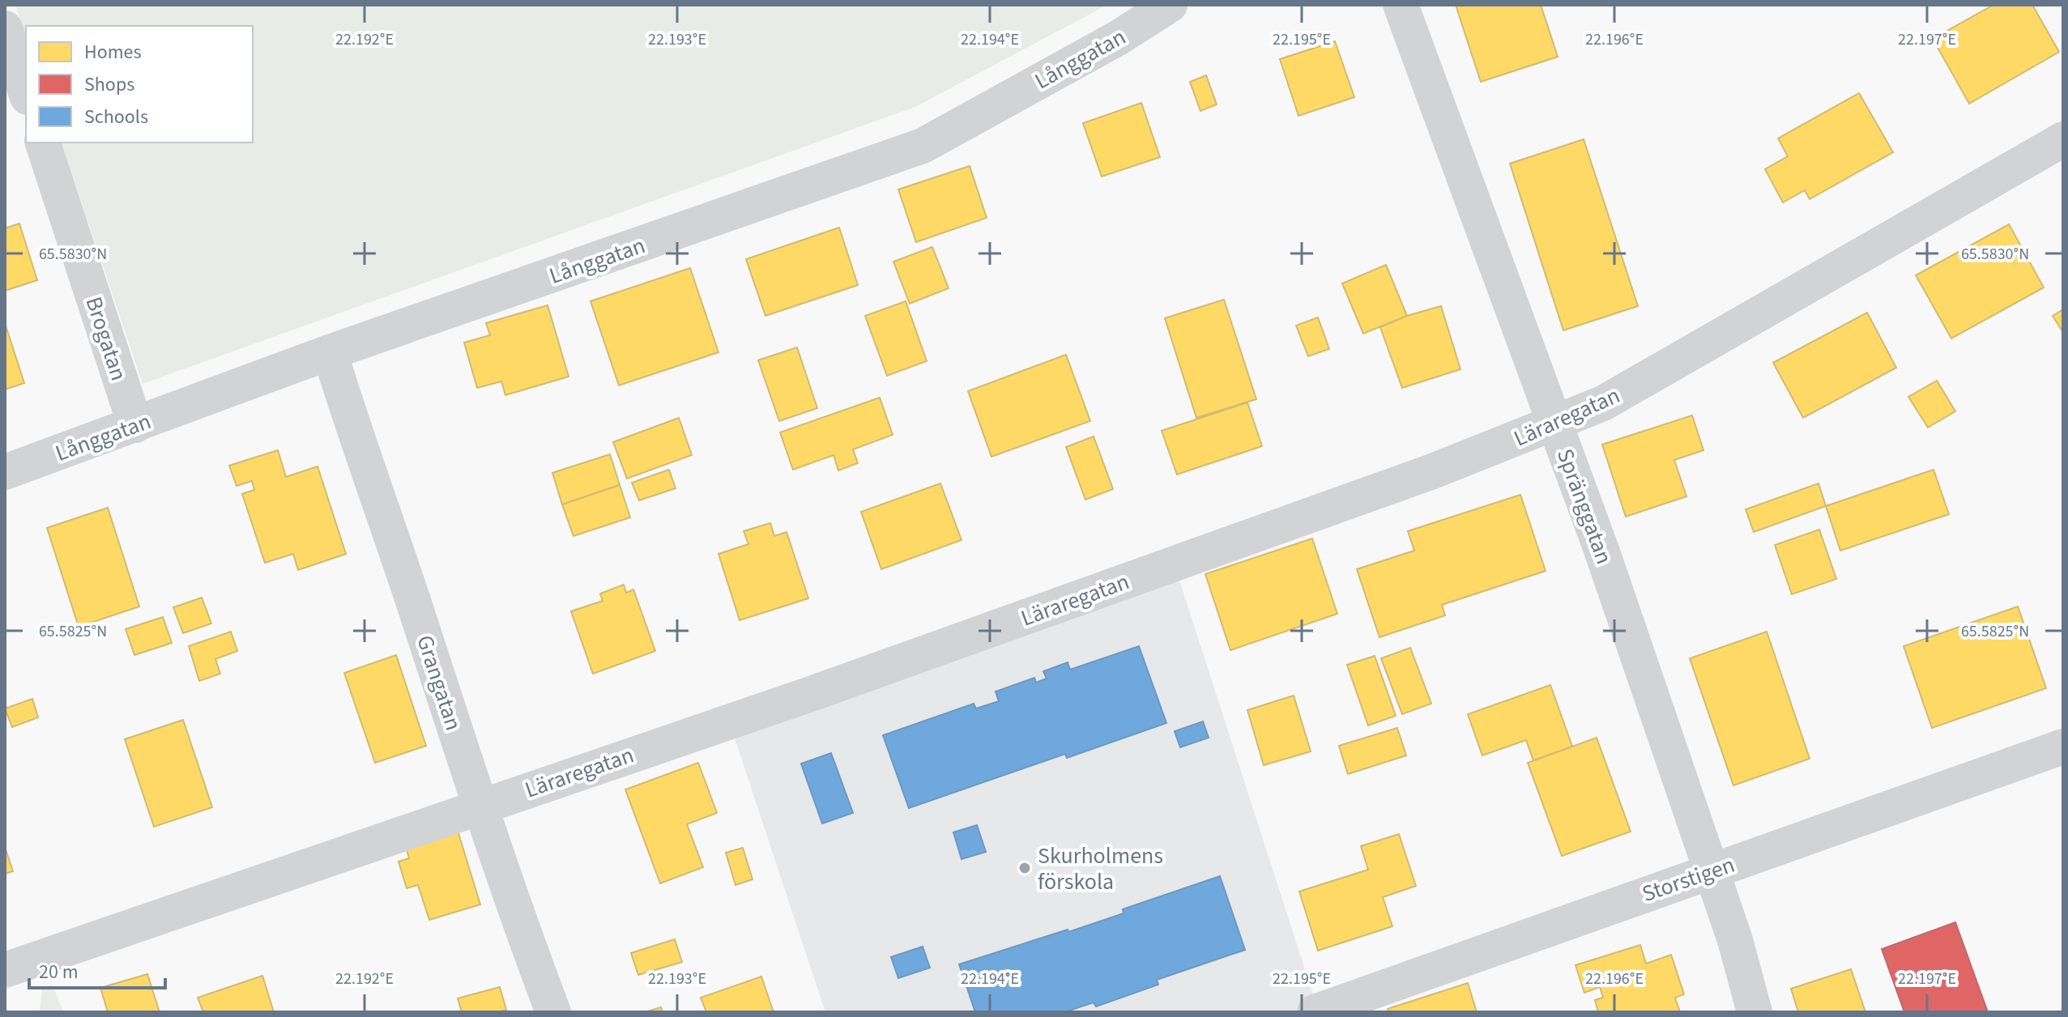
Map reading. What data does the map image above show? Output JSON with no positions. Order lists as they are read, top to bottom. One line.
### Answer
{"streets":{"street":["Långgatan","Brogatan","Läraregatan","Spränggatan","Grangatan","Storstigen"]},"crossings":[["Långgatan","Brogatan"],["Långgatan","Grangatan"],["Läraregatan","Spränggatan"],["Läraregatan","Grangatan"],["Spränggatan","Storstigen"]],"places":["Skurholmens förskola"],"legend":["Homes","Shops","Schools"],"scale_bar":"20 m","coordinates":["22.192°E","22.193°E","22.194°E","22.195°E","22.196°E","22.197°E","65.5830°N","65.5825°N"]}
